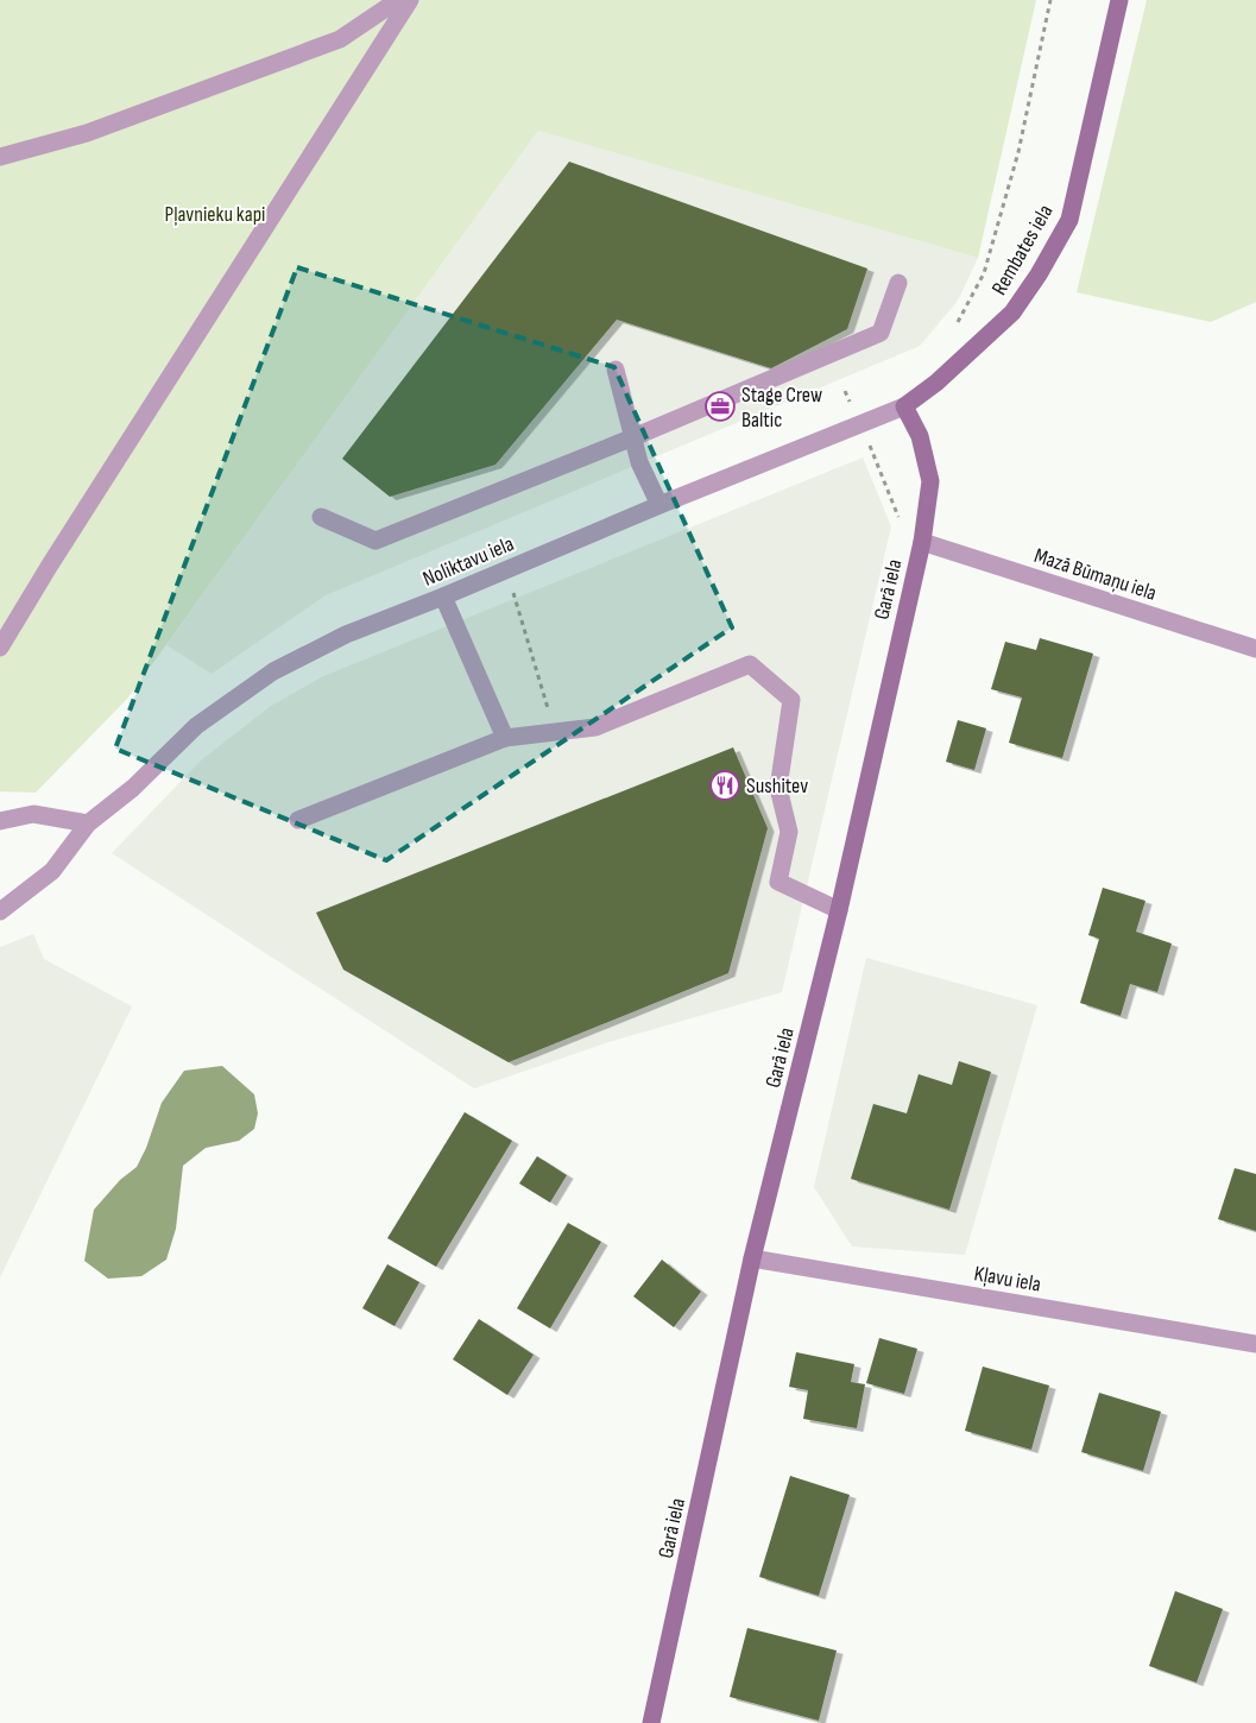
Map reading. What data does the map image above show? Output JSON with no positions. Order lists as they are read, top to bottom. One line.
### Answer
{"streets":{"street":["Rembates iela","Noliktavu iela","Mazā Būmaņu iela","Garā iela","Kļavu iela"]},"crossings":[["Rembates iela","Noliktavu iela"],["Rembates iela","Garā iela"],["Noliktavu iela","Garā iela"],["Mazā Būmaņu iela","Garā iela"],["Garā iela","Kļavu iela"]],"parks":["Pļavnieku kapi"],"places":{"office":["Stage Crew Baltic"],"restaurant":["Sushitev"]}}
